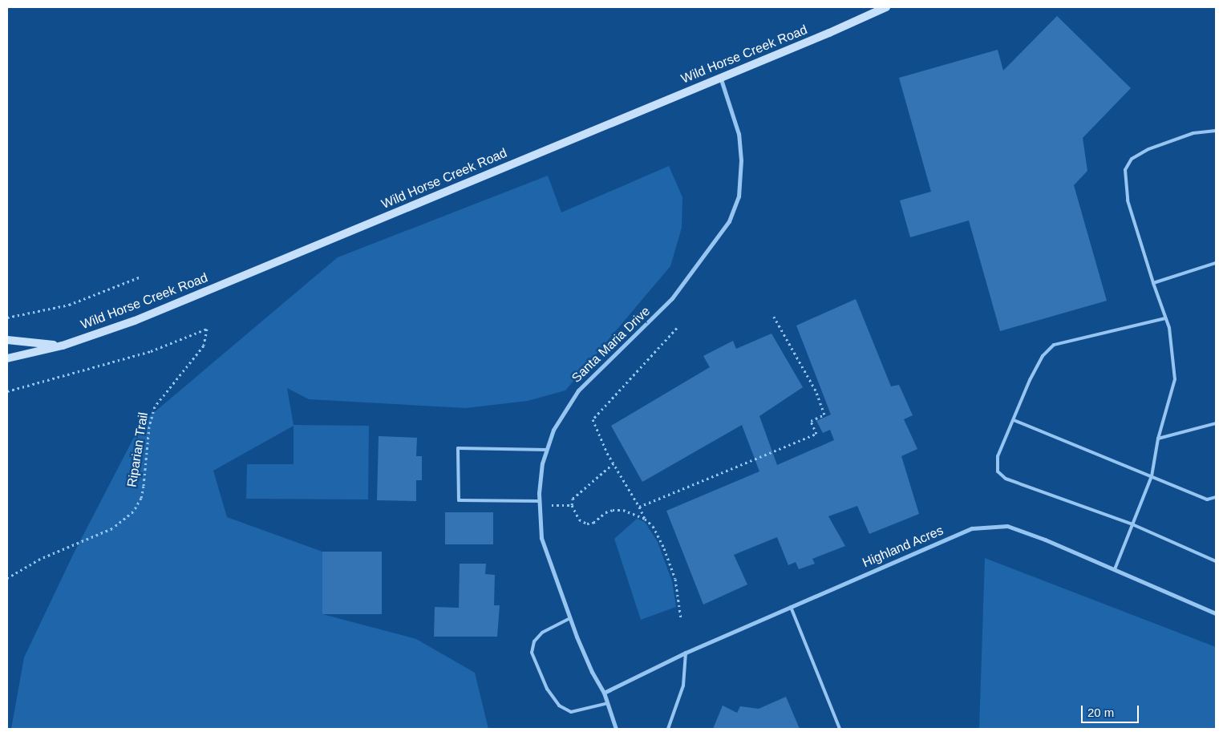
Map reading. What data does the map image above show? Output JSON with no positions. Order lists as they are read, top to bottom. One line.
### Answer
{"streets":{"main road":["Wild Horse Creek Road"],"street":["Santa Maria Drive","Highland Acres"],"path":["Riparian Trail"]},"crossings":[["Wild Horse Creek Road","Santa Maria Drive"],["Santa Maria Drive","Highland Acres"]],"scale_bar":"20 m"}
